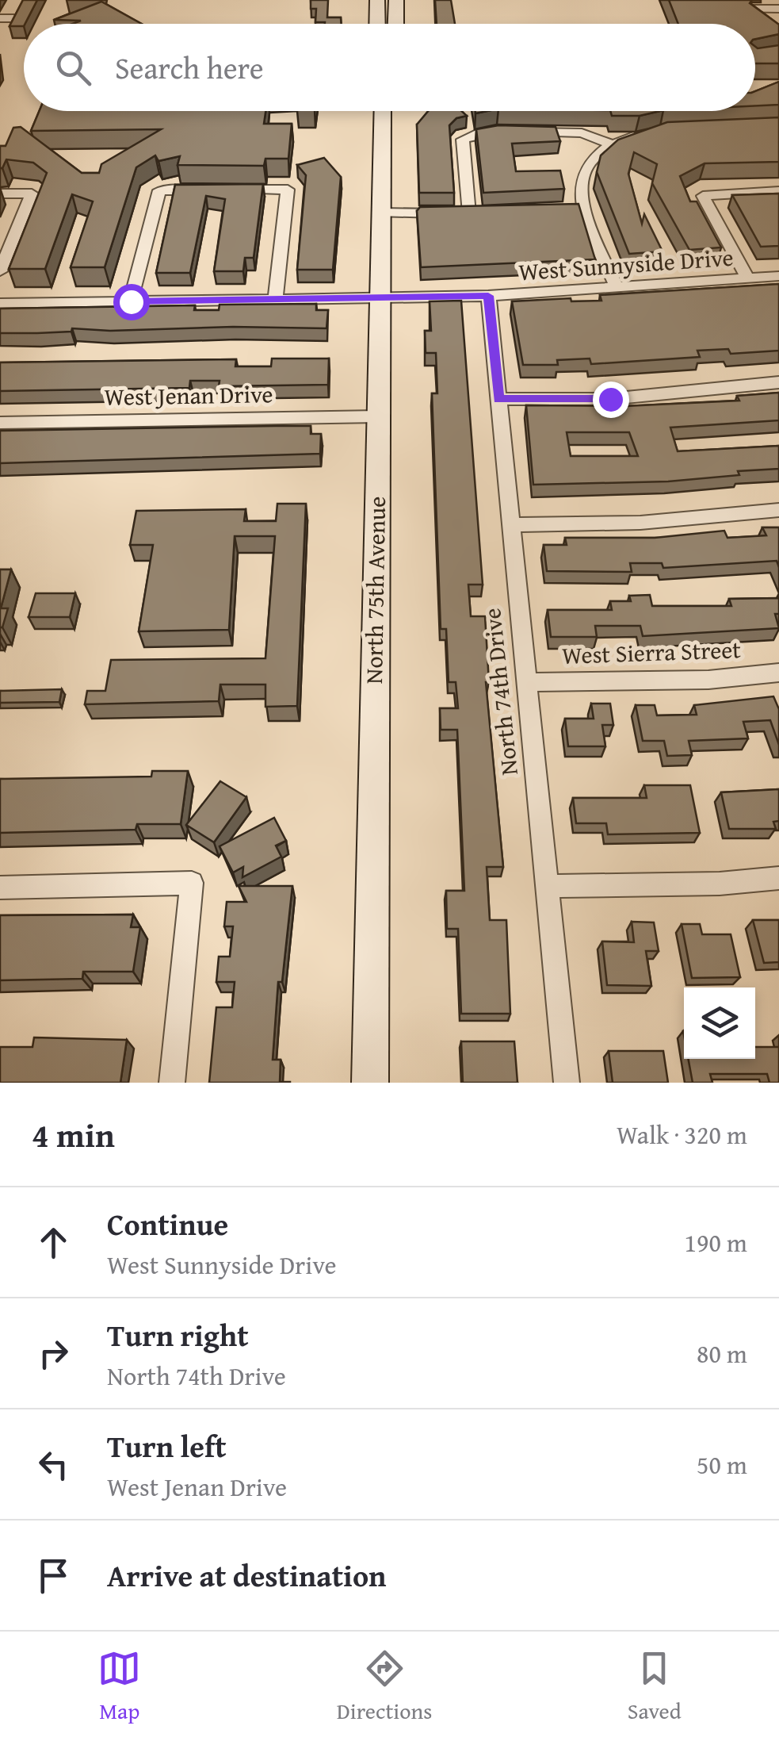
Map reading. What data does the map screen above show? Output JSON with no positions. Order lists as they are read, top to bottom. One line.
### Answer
{"streets":{"main road":["North 75th Avenue"],"street":["West Sunnyside Drive","West Jenan Drive","West Sierra Street","North 74th Drive"]},"crossings":[["West Sunnyside Drive","North 75th Avenue"],["West Sunnyside Drive","North 74th Drive"],["West Jenan Drive","North 75th Avenue"],["West Sierra Street","North 74th Drive"]],"page":{"search":"Search here","heading":["4 min","Walk · 320 m"],"list":[["Continue","West Sunnyside Drive","190 m"],["Turn right","North 74th Drive","80 m"],["Turn left","West Jenan Drive","50 m"],"Arrive at destination"],"nav":["Map","Directions","Saved"]}}
